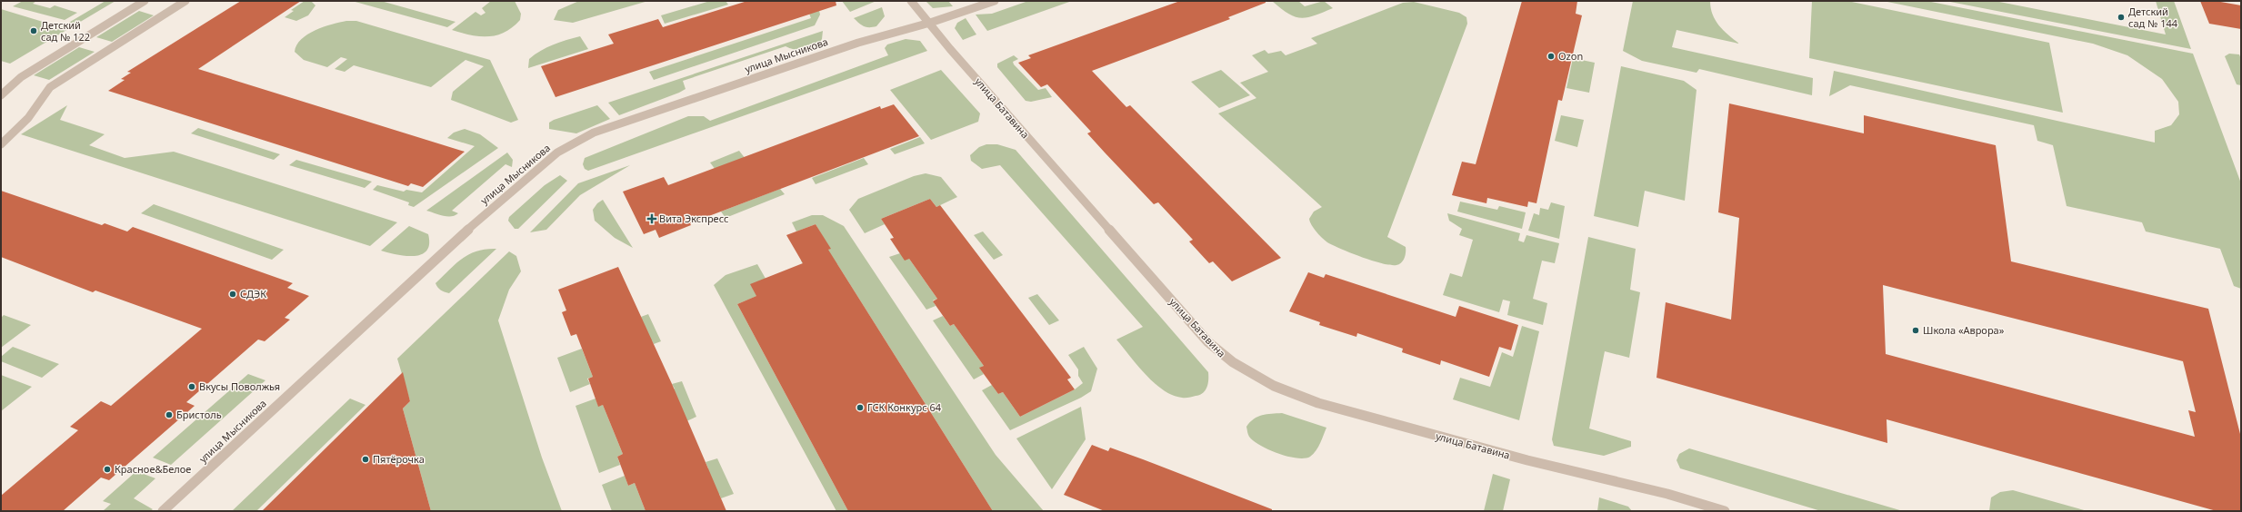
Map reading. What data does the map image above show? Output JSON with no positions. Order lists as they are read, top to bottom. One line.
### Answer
{"streets":{"street":["улица Мысникова","улица Батавина"]},"crossings":[["улица Мысникова","улица Батавина"]],"places":{"other":["Детский сад № 144","Детский сад № 122","Ozon","СДЭК","Школа «Аврора»","Вкусы Поволжья","ГСК Конкурс 64","Бристоль","Пятёрочка","Красное&Белое"],"health":["Вита Экспресс"]}}
